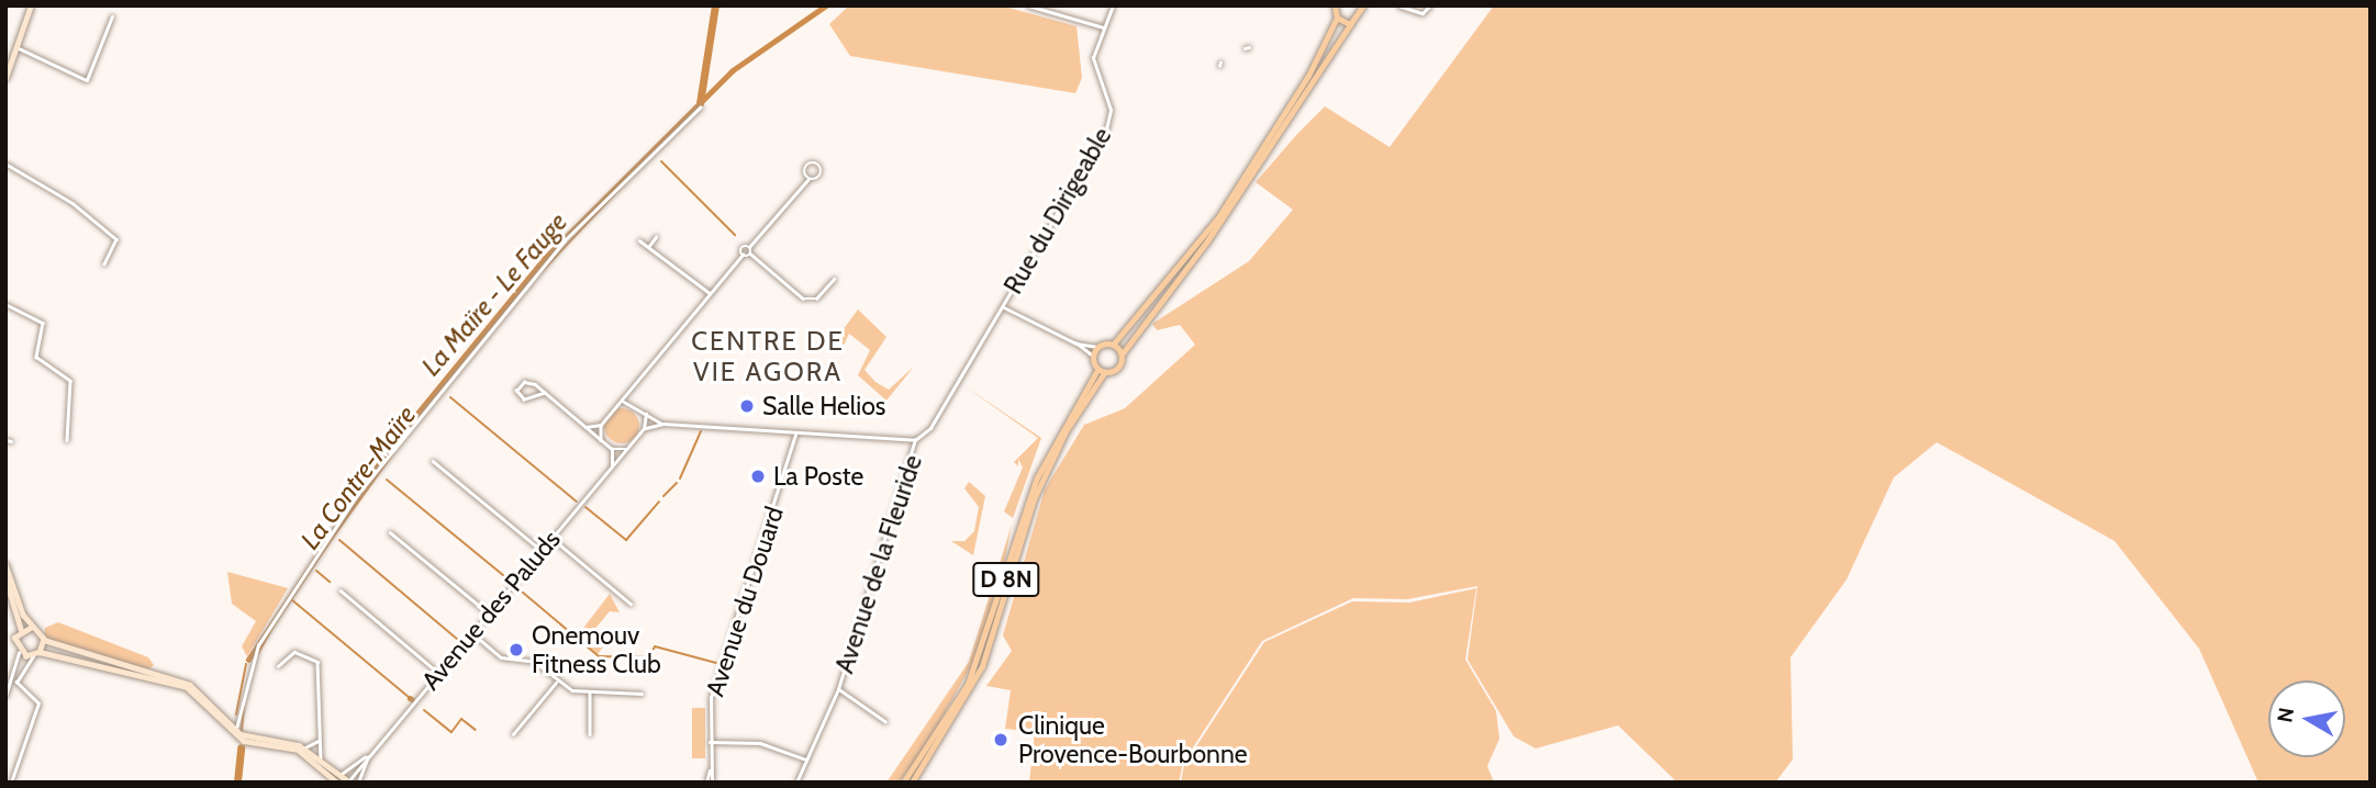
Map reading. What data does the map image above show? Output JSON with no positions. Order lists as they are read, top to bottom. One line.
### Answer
{"streets":{"main road":["D 8N"],"street":["Rue du Dirigeable","Avenue de la Fleuride","Avenue du Douard","Avenue des Paluds"]},"crossings":[["Rue du Dirigeable","Avenue de la Fleuride"]],"districts":["CENTRE DE VIE AGORA"],"water":["La Maïre - Le Fauge","La Contre-Maïre"],"places":["Salle Helios","La Poste","Onemouv Fitness Club","Clinique Provence-Bourbonne"],"north":"left"}
